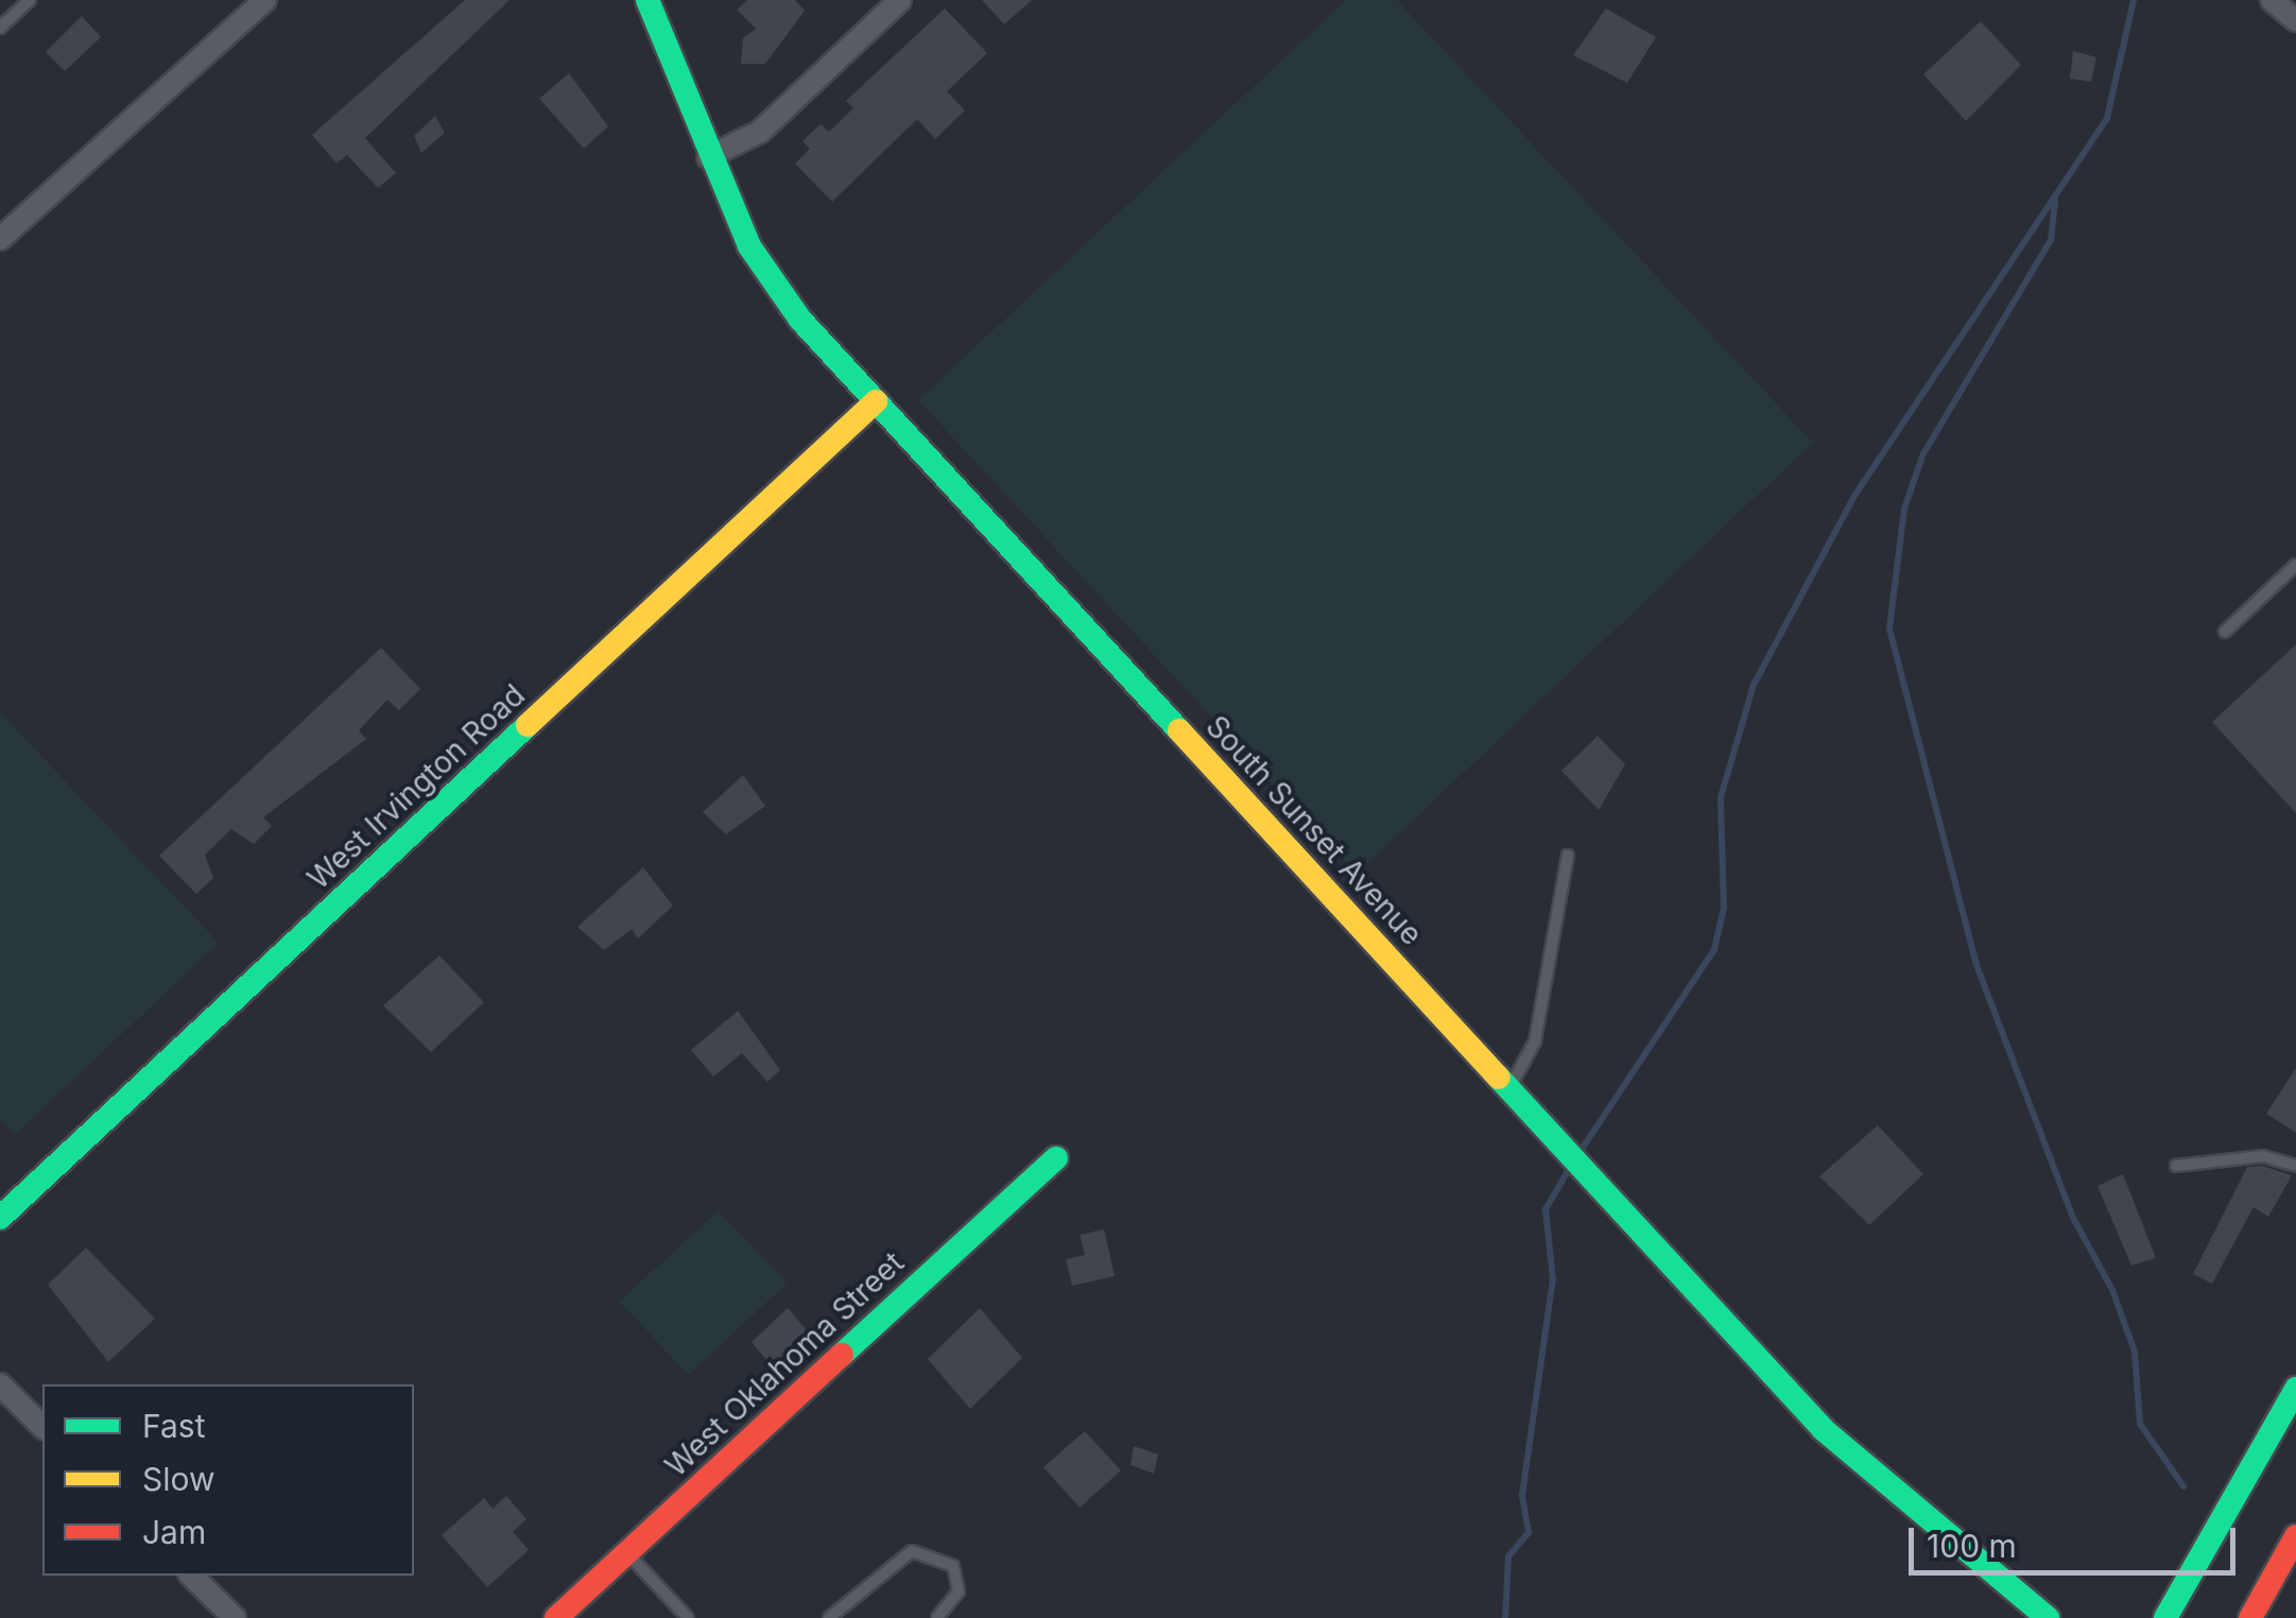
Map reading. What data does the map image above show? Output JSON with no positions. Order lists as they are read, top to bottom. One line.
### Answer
{"streets":{"street":["West Irvington Road","South Sunset Avenue","West Oklahoma Street"]},"crossings":[["West Irvington Road","South Sunset Avenue"]],"legend":["Fast","Slow","Jam"],"scale_bar":"100 m"}
